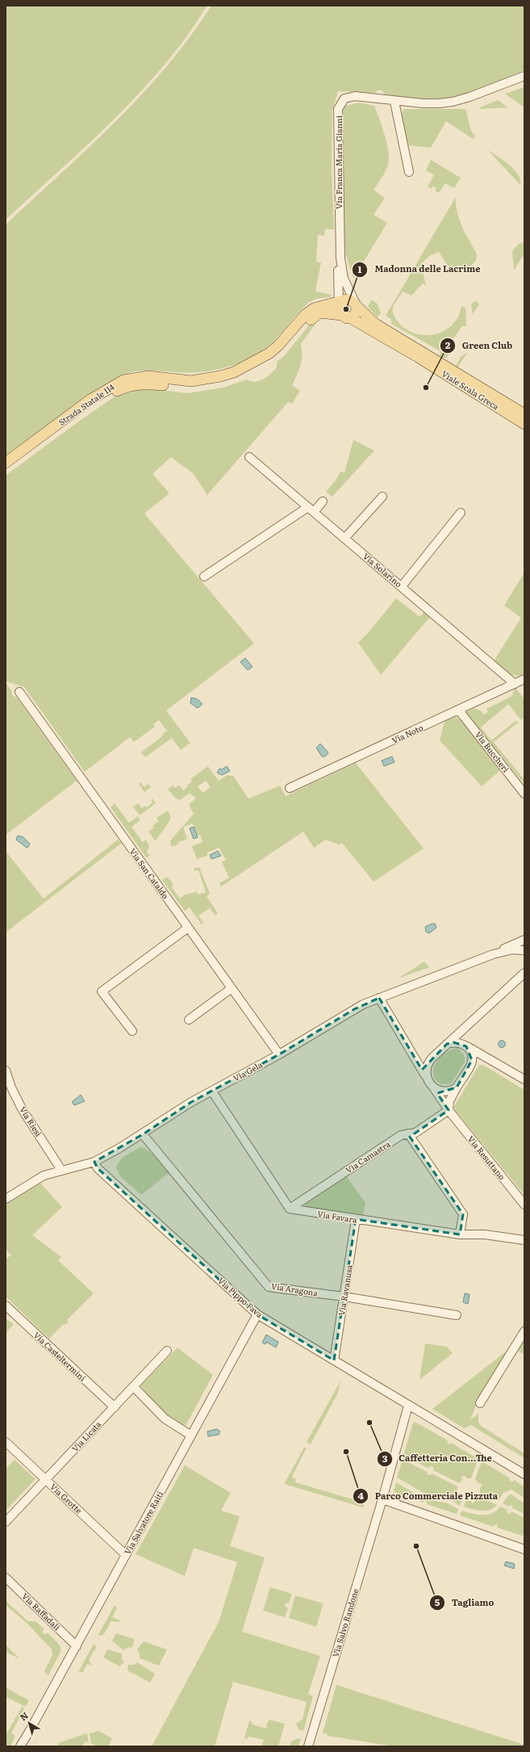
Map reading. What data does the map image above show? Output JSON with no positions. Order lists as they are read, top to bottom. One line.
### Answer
{"streets":{"main road":["Viale Scala Greca","Strada Statale 114"],"street":["Via Franca Maria Gianni","Via Solarino","Via Noto","Via Buccheri","Via San Cataldo","Via Gela","Via Riesi","Via Camastra","Via Resuttano","Via Favara","Via Aragona","Via Ravanusa","Via Pippo Fava","Via Casteltermini","Via Licata","Via Grotte","Via Salvatore Raiti","Via Raffadali","Via Salvo Randone"]},"crossings":[["Viale Scala Greca","Strada Statale 114"],["Via Solarino","Via Noto"],["Via Noto","Via Buccheri"],["Via San Cataldo","Via Gela"],["Via Gela","Via Riesi"],["Via Gela","Via Aragona"],["Via Gela","Via Pippo Fava"],["Via Camastra","Via Resuttano"],["Via Camastra","Via Favara"],["Via Favara","Via Ravanusa"],["Via Aragona","Via Ravanusa"],["Via Ravanusa","Via Pippo Fava"],["Via Pippo Fava","Via Salvatore Raiti"],["Via Pippo Fava","Via Salvo Randone"],["Via Casteltermini","Via Licata"],["Via Licata","Via Grotte"],["Via Grotte","Via Salvatore Raiti"],["Via Salvatore Raiti","Via Raffadali"]],"places":["Madonna delle Lacrime","Green Club","Caffetteria Con...The","Parco Commerciale Pizzuta","Tagliamo"],"north":"top left"}
